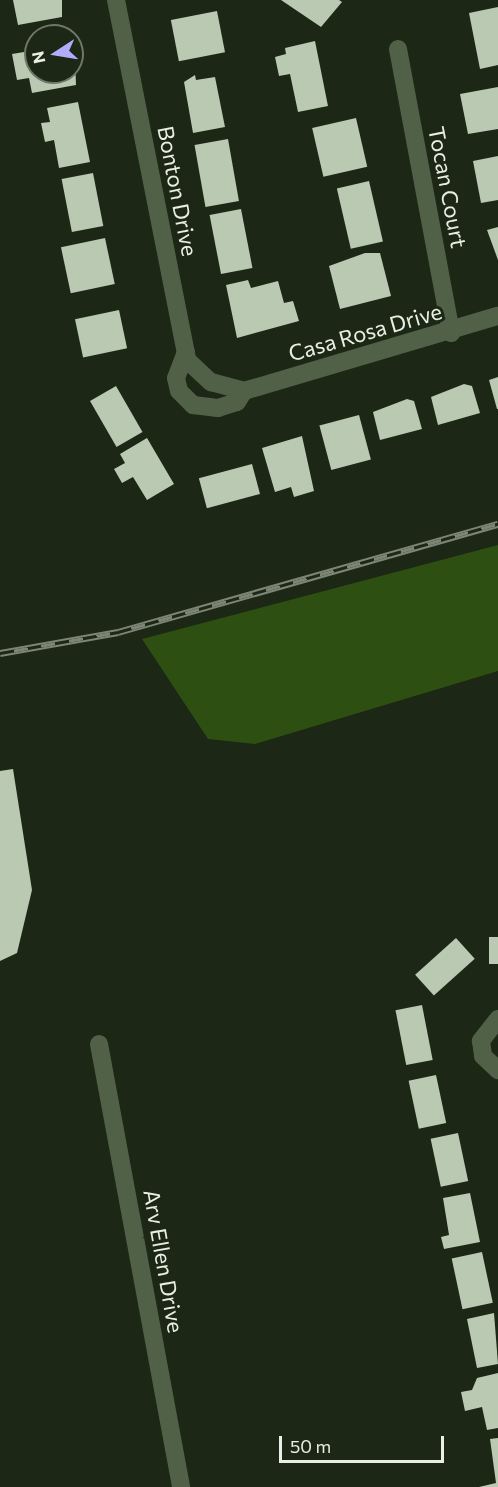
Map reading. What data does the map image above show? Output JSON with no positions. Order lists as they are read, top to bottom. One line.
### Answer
{"streets":{"street":["Tocan Court","Bonton Drive","Casa Rosa Drive","Arv Ellen Drive"]},"crossings":[["Tocan Court","Casa Rosa Drive"],["Bonton Drive","Casa Rosa Drive"]],"scale_bar":"50 m","north":"left"}
